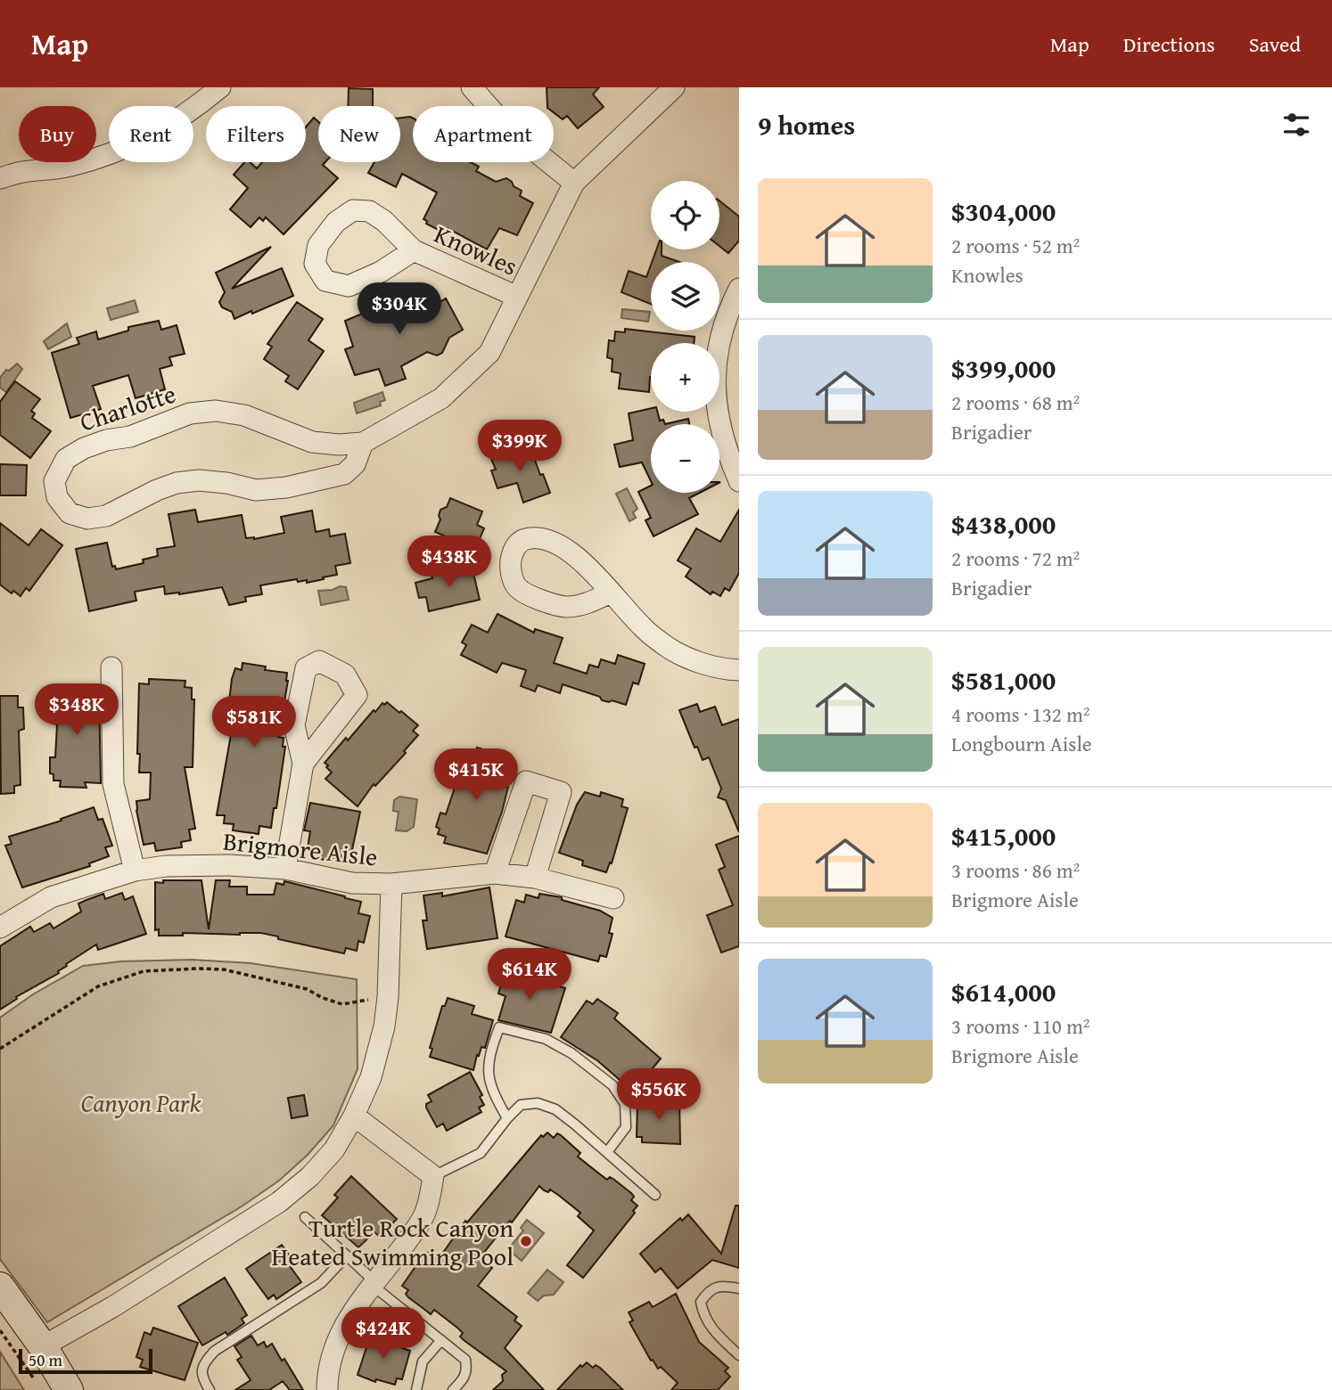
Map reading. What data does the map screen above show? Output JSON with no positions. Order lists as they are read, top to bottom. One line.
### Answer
{"streets":{"street":["Knowles","Charlotte","Brigmore Aisle"]},"crossings":[["Knowles","Charlotte"]],"parks":["Canyon Park"],"places":["Turtle Rock Canyon Heated Swimming Pool"],"scale_bar":"50 m","page":{"header":"Map","nav":["Map","Directions","Saved"],"heading":"9 homes","chip":["Buy","Rent","Filters","New","Apartment"],"list":[{"name":"$304,000","note":"2 rooms · 52 m² · Knowles"},{"name":"$399,000","note":"2 rooms · 68 m² · Brigadier"},{"name":"$438,000","note":"2 rooms · 72 m² · Brigadier"},{"name":"$581,000","note":"4 rooms · 132 m² · Longbourn Aisle"},{"name":"$415,000","note":"3 rooms · 86 m² · Brigmore Aisle"},{"name":"$614,000","note":"3 rooms · 110 m² · Brigmore Aisle"}],"map_buttons":["+","−"],"price":["$304K","$399K","$438K","$348K","$581K","$415K","$614K","$556K","$424K"],"scale":"50 m"}}
